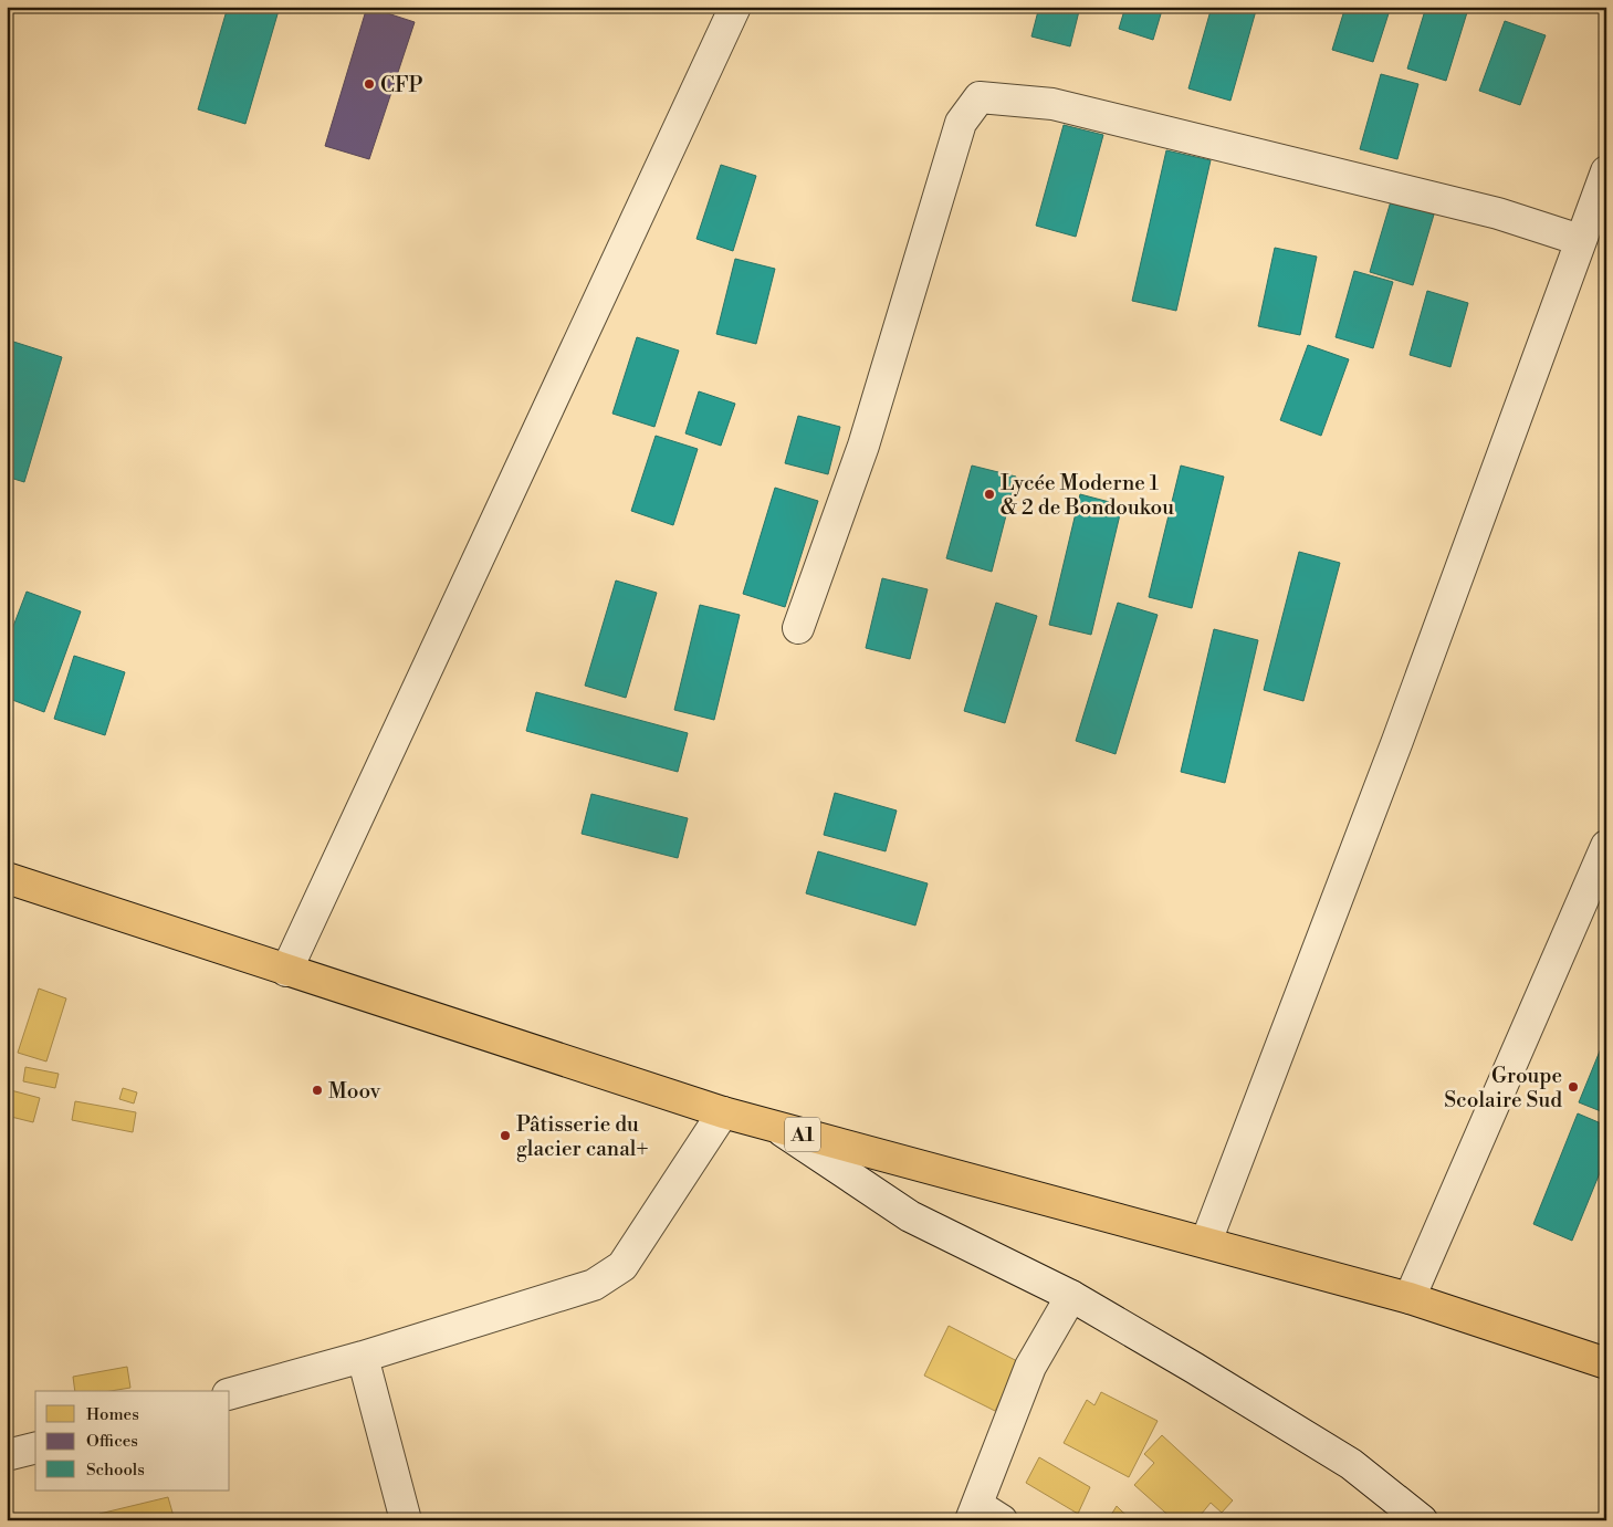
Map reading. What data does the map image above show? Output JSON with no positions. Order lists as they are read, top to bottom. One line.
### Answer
{"streets":{"main road":["A1"]},"places":["CFP","Lycée Moderne 1 & 2 de Bondoukou","Groupe Scolaire Sud","Moov","Pâtisserie du glacier canal+"],"legend":["Homes","Offices","Schools"]}
